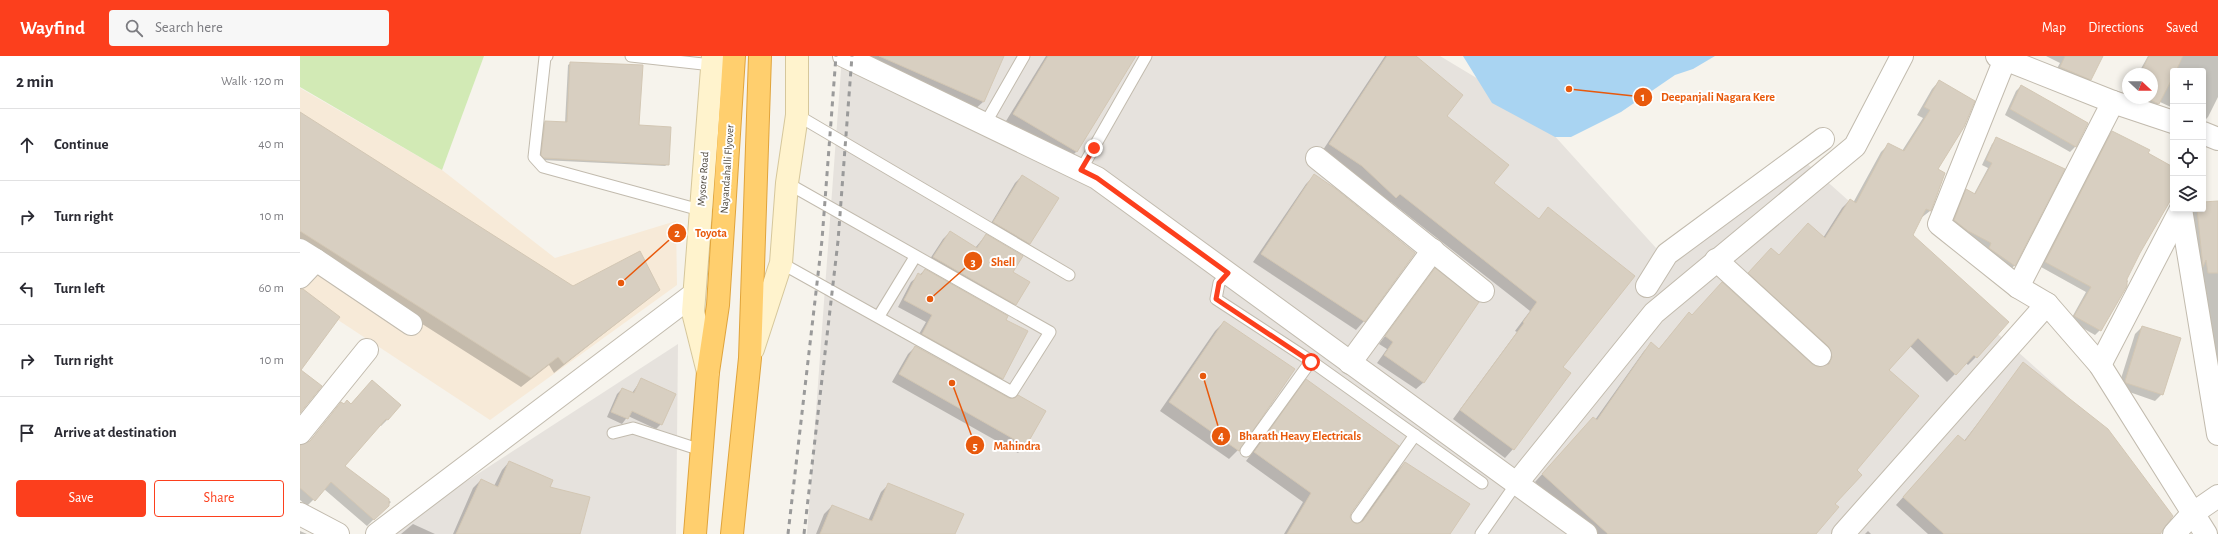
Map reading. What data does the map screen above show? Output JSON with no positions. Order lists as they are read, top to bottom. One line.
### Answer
{"streets":{"highway":["Nayandahalli Flyover","Mysore Road"]},"crossings":[["Nayandahalli Flyover","Mysore Road"]],"places":["Deepanjali Nagara Kere","Toyota","Shell","Bharath Heavy Electricals","Mahindra"],"north":"right","page":{"header":"Wayfind","search":"Search here","nav":["Map","Directions","Saved"],"heading":["2 min","Walk · 120 m"],"map_buttons":["+","−"],"list":[["Continue","40 m"],["Turn right","10 m"],["Turn left","60 m"],["Turn right","10 m"],"Arrive at destination"],"buttons":["Save","Share"]}}
